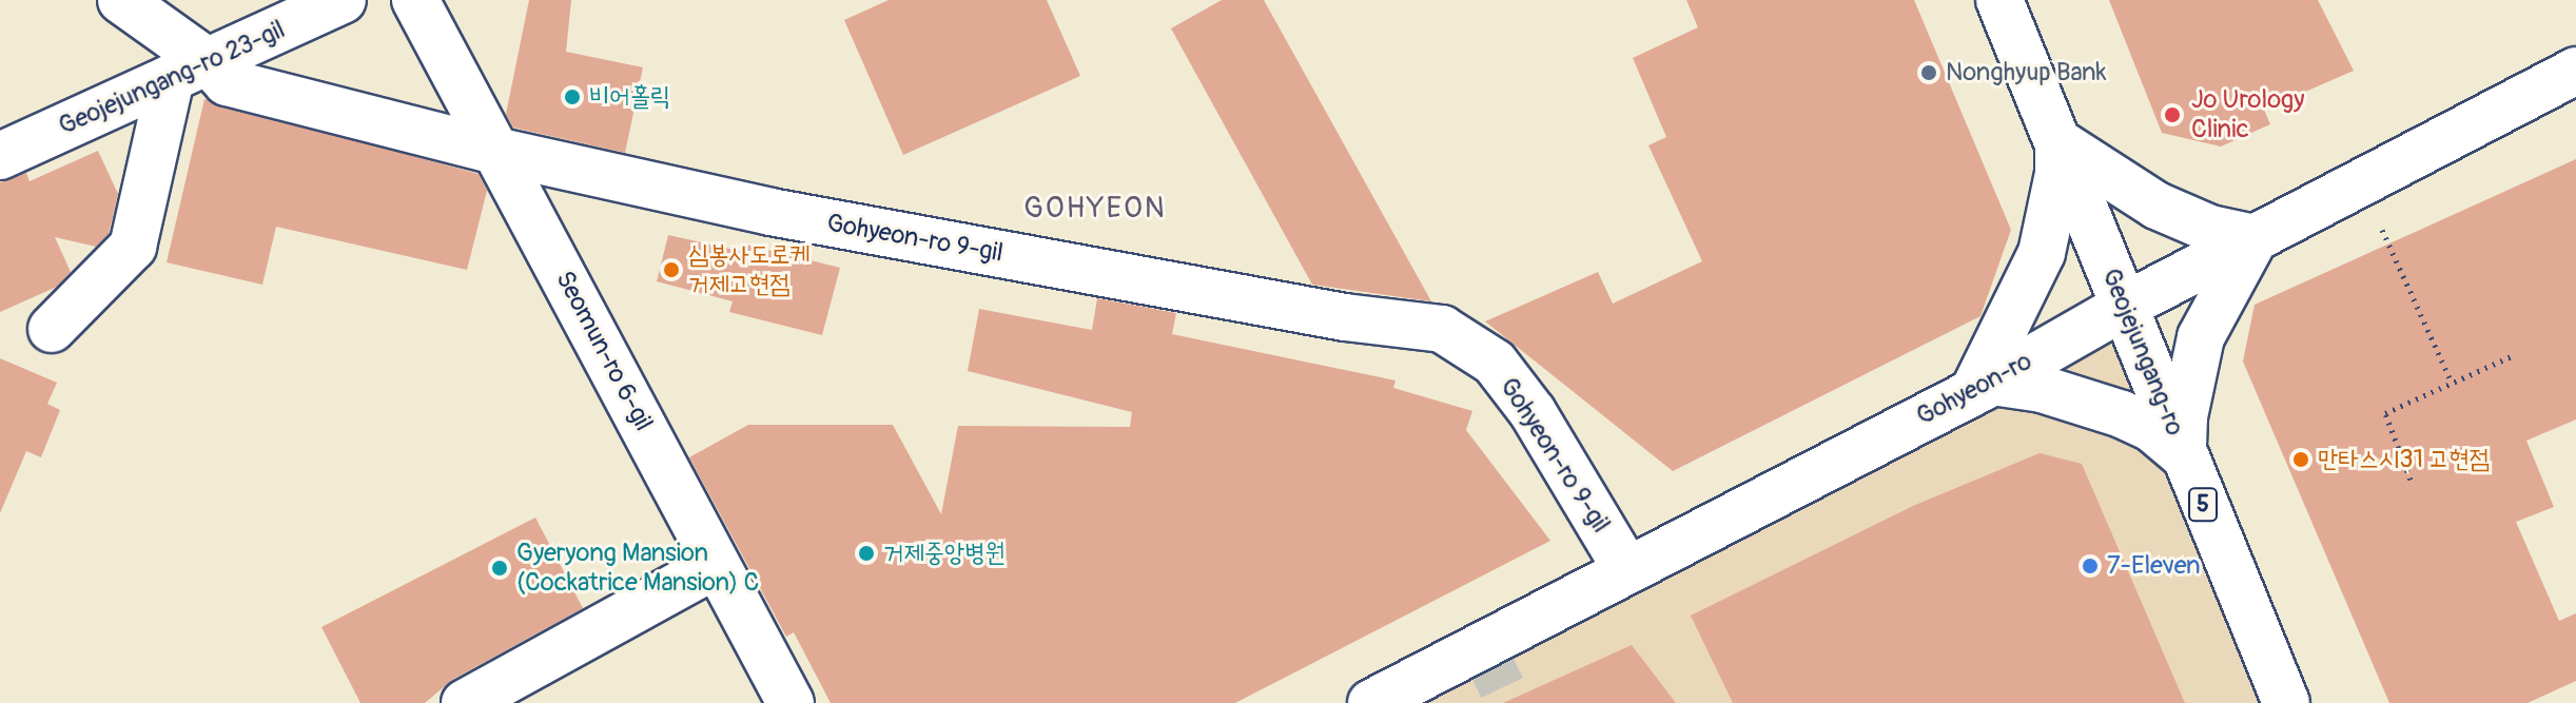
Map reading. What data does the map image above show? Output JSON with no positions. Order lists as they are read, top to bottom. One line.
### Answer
{"streets":{"street":["Geojejungang-ro 23-gil","Gohyeon-ro 9-gil","Seomun-ro 6-gil","Geojejungang-ro","Gohyeon-ro","5"]},"crossings":[["Geojejungang-ro 23-gil","Gohyeon-ro 9-gil"],["Gohyeon-ro 9-gil","Seomun-ro 6-gil"],["Gohyeon-ro 9-gil","Gohyeon-ro"],["Geojejungang-ro","Gohyeon-ro"]],"districts":["GOHYEON"],"places":["Nonghyup Bank","비어홀릭","Jo Urology Clinic","심봉사도로케 거제고현점","만타스시31 고현점","거제중앙병원","7-Eleven","Gyeryong Mansion (Cockatrice Mansion) C"]}
